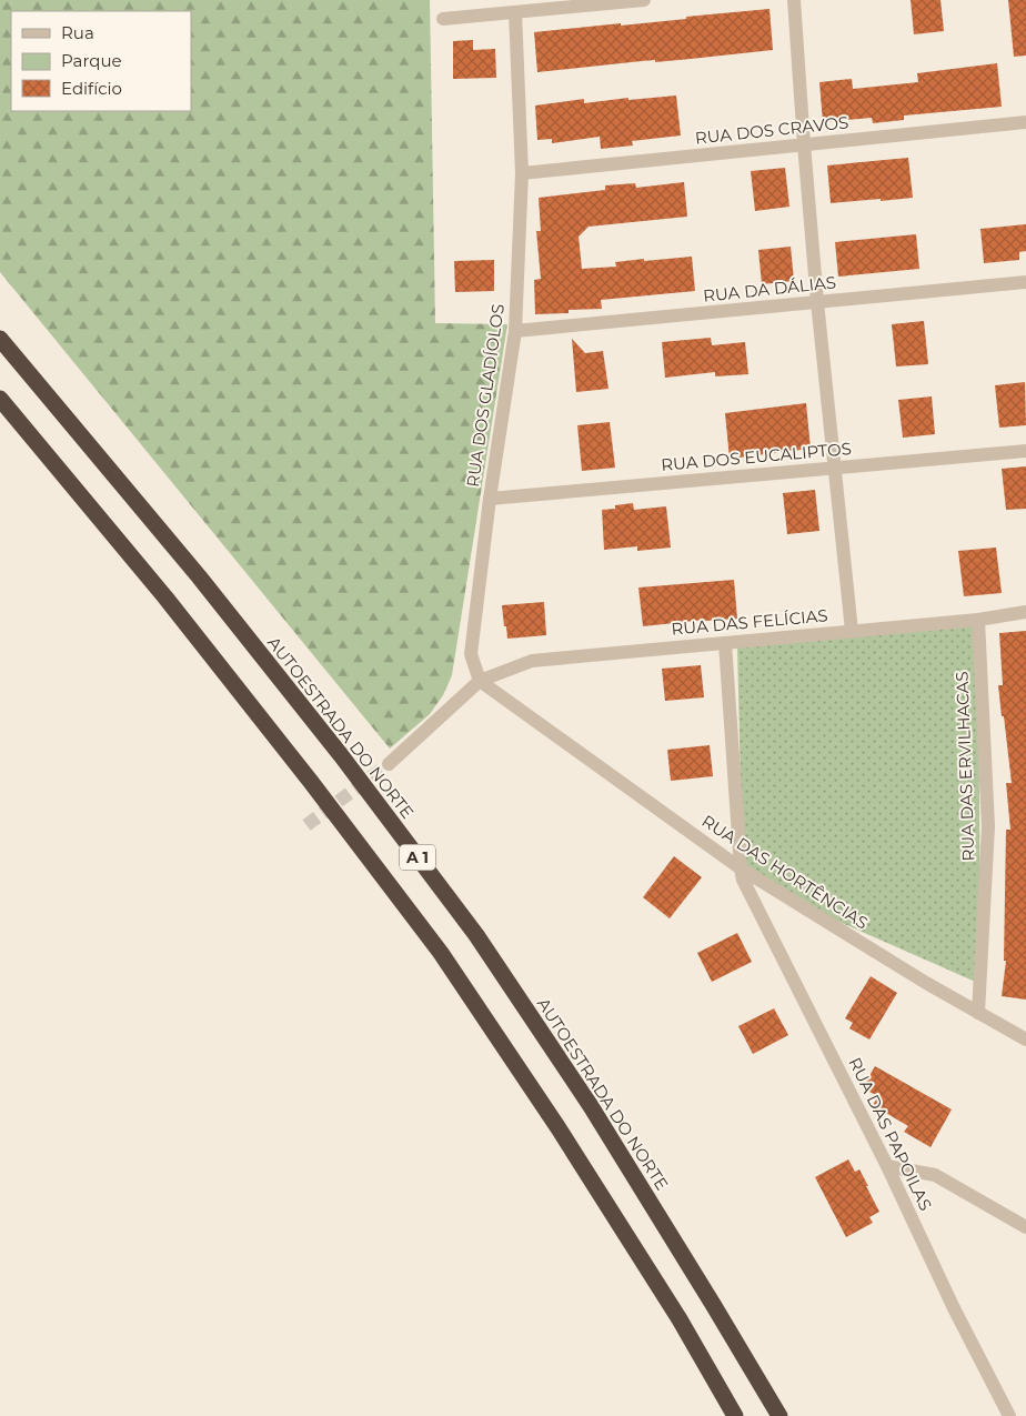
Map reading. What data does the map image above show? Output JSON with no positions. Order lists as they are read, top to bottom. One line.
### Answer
{"streets":{"highway":["AUTOESTRADA DO NORTE","A 1"],"street":["RUA DOS CRAVOS","RUA DA DÁLIAS","RUA DOS GLADÍOLOS","RUA DOS EUCALIPTOS","RUA DAS FELÍCIAS","RUA DAS ERVILHACAS","RUA DAS HORTÊNCIAS","RUA DAS PAPOILAS"]},"crossings":[["RUA DOS CRAVOS","RUA DOS GLADÍOLOS"],["RUA DA DÁLIAS","RUA DOS GLADÍOLOS"],["RUA DOS GLADÍOLOS","RUA DOS EUCALIPTOS"],["RUA DOS GLADÍOLOS","RUA DAS FELÍCIAS"],["RUA DOS GLADÍOLOS","RUA DAS HORTÊNCIAS"],["RUA DAS FELÍCIAS","RUA DAS ERVILHACAS"],["RUA DAS FELÍCIAS","RUA DAS HORTÊNCIAS"],["RUA DAS FELÍCIAS","RUA DAS PAPOILAS"],["RUA DAS ERVILHACAS","RUA DAS HORTÊNCIAS"],["RUA DAS HORTÊNCIAS","RUA DAS PAPOILAS"]],"legend":["Rua","Parque","Edifício"]}
